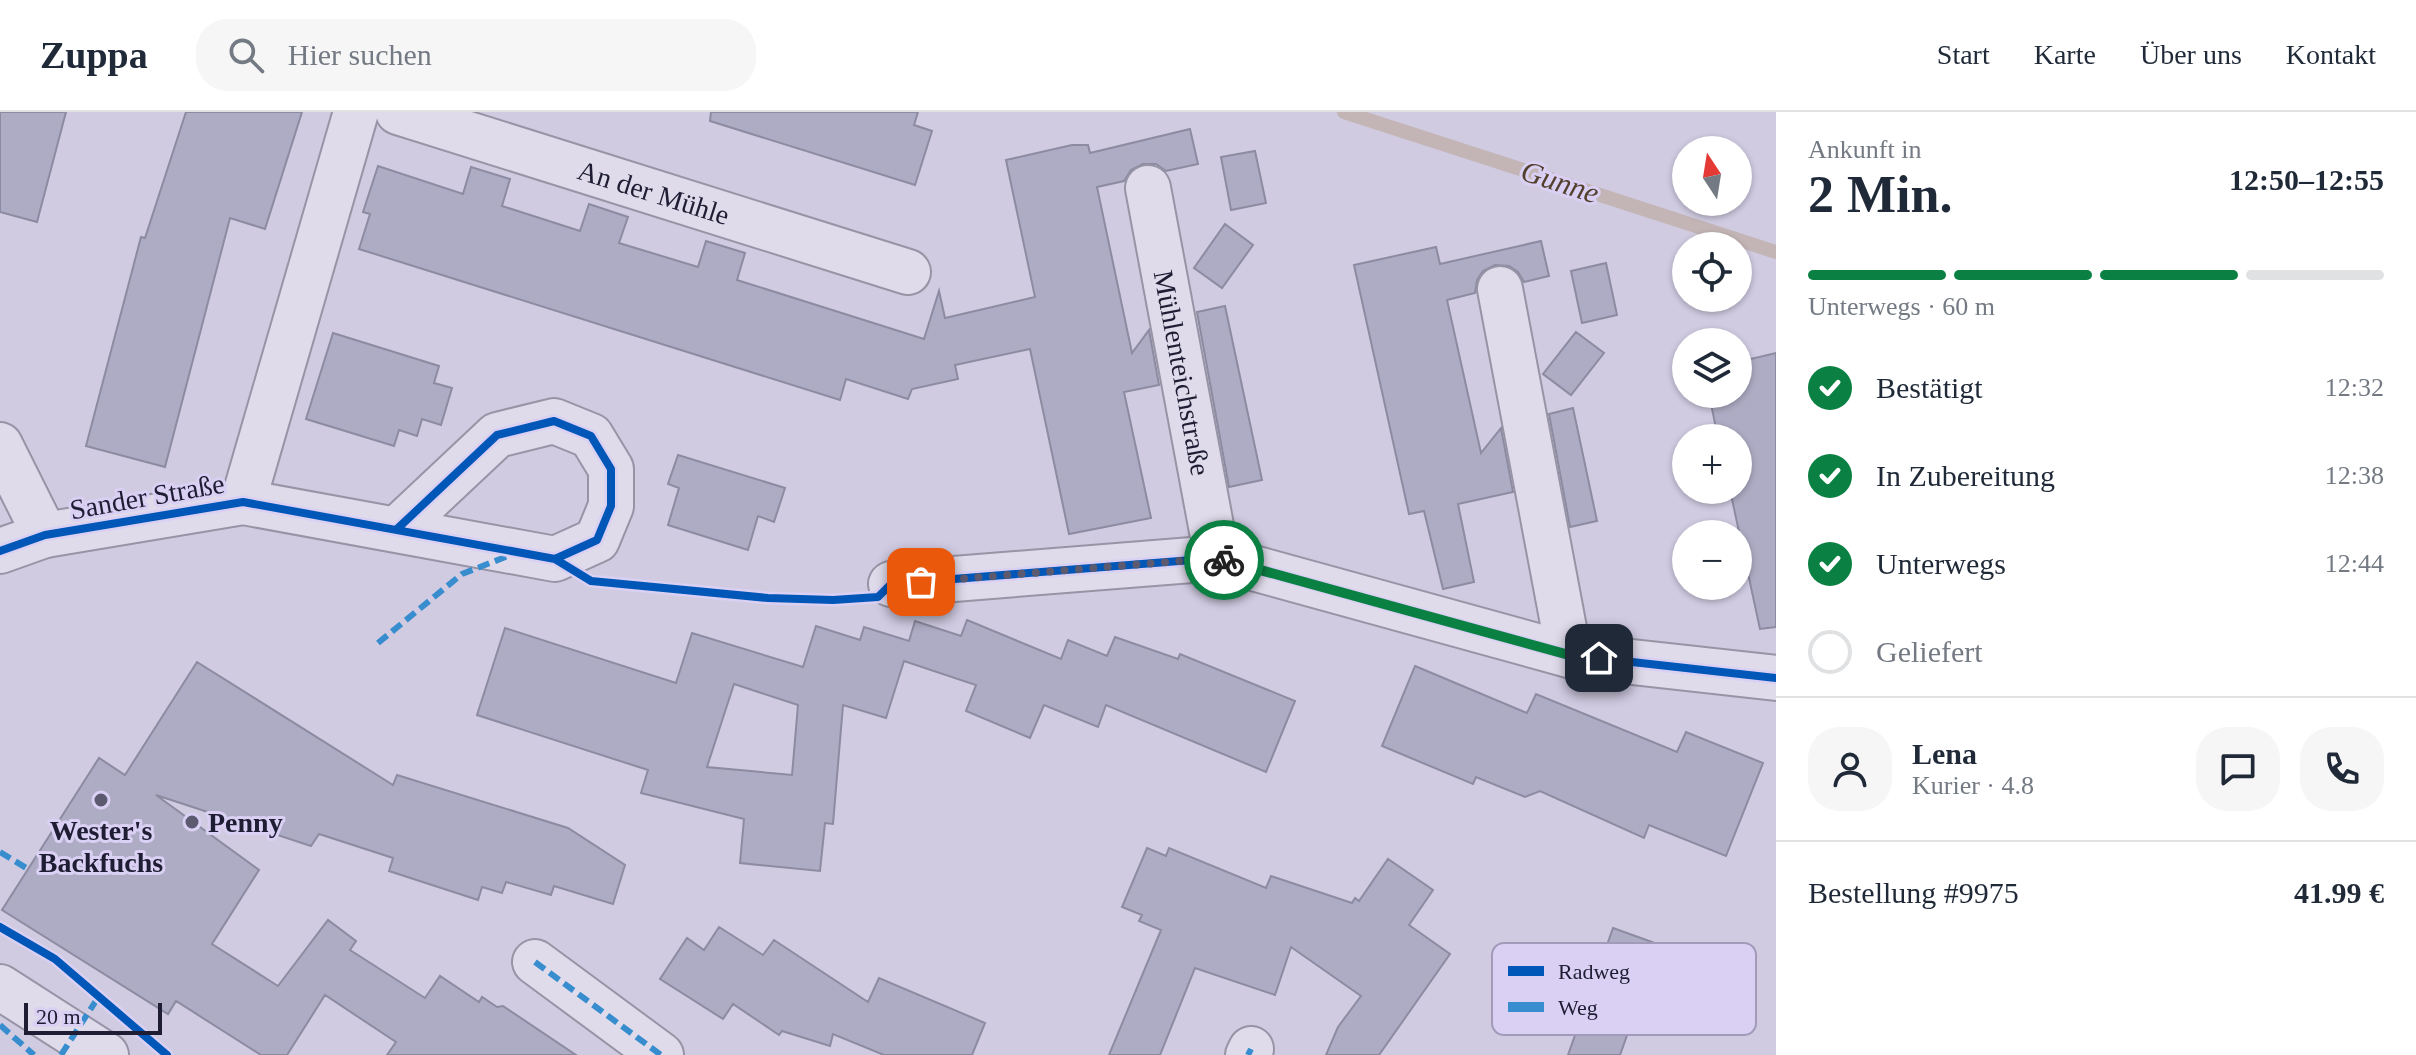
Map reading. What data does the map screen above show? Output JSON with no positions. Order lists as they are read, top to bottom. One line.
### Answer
{"streets":{"street":["An der Mühle","Mühlenteichstraße","Sander Straße"]},"water":["Gunne"],"places":["Wester's Backfuchs","Penny"],"legend":["Radweg","Weg"],"scale_bar":"20 m","north":"top","page":{"header":"Zuppa","search":"Hier suchen","nav":["Start","Karte","Über uns","Kontakt"],"heading":["2 Min.","Ankunft in","12:50–12:55"],"panel":["Lena","Kurier · 4.8","Bestellung #9975","41.99 €"],"map_buttons":["+","−"],"bar":"Unterwegs · 60 m","list":[["Bestätigt","12:32"],["In Zubereitung","12:38"],["Unterwegs","12:44"],"Geliefert"],"scale":"20 m"}}
